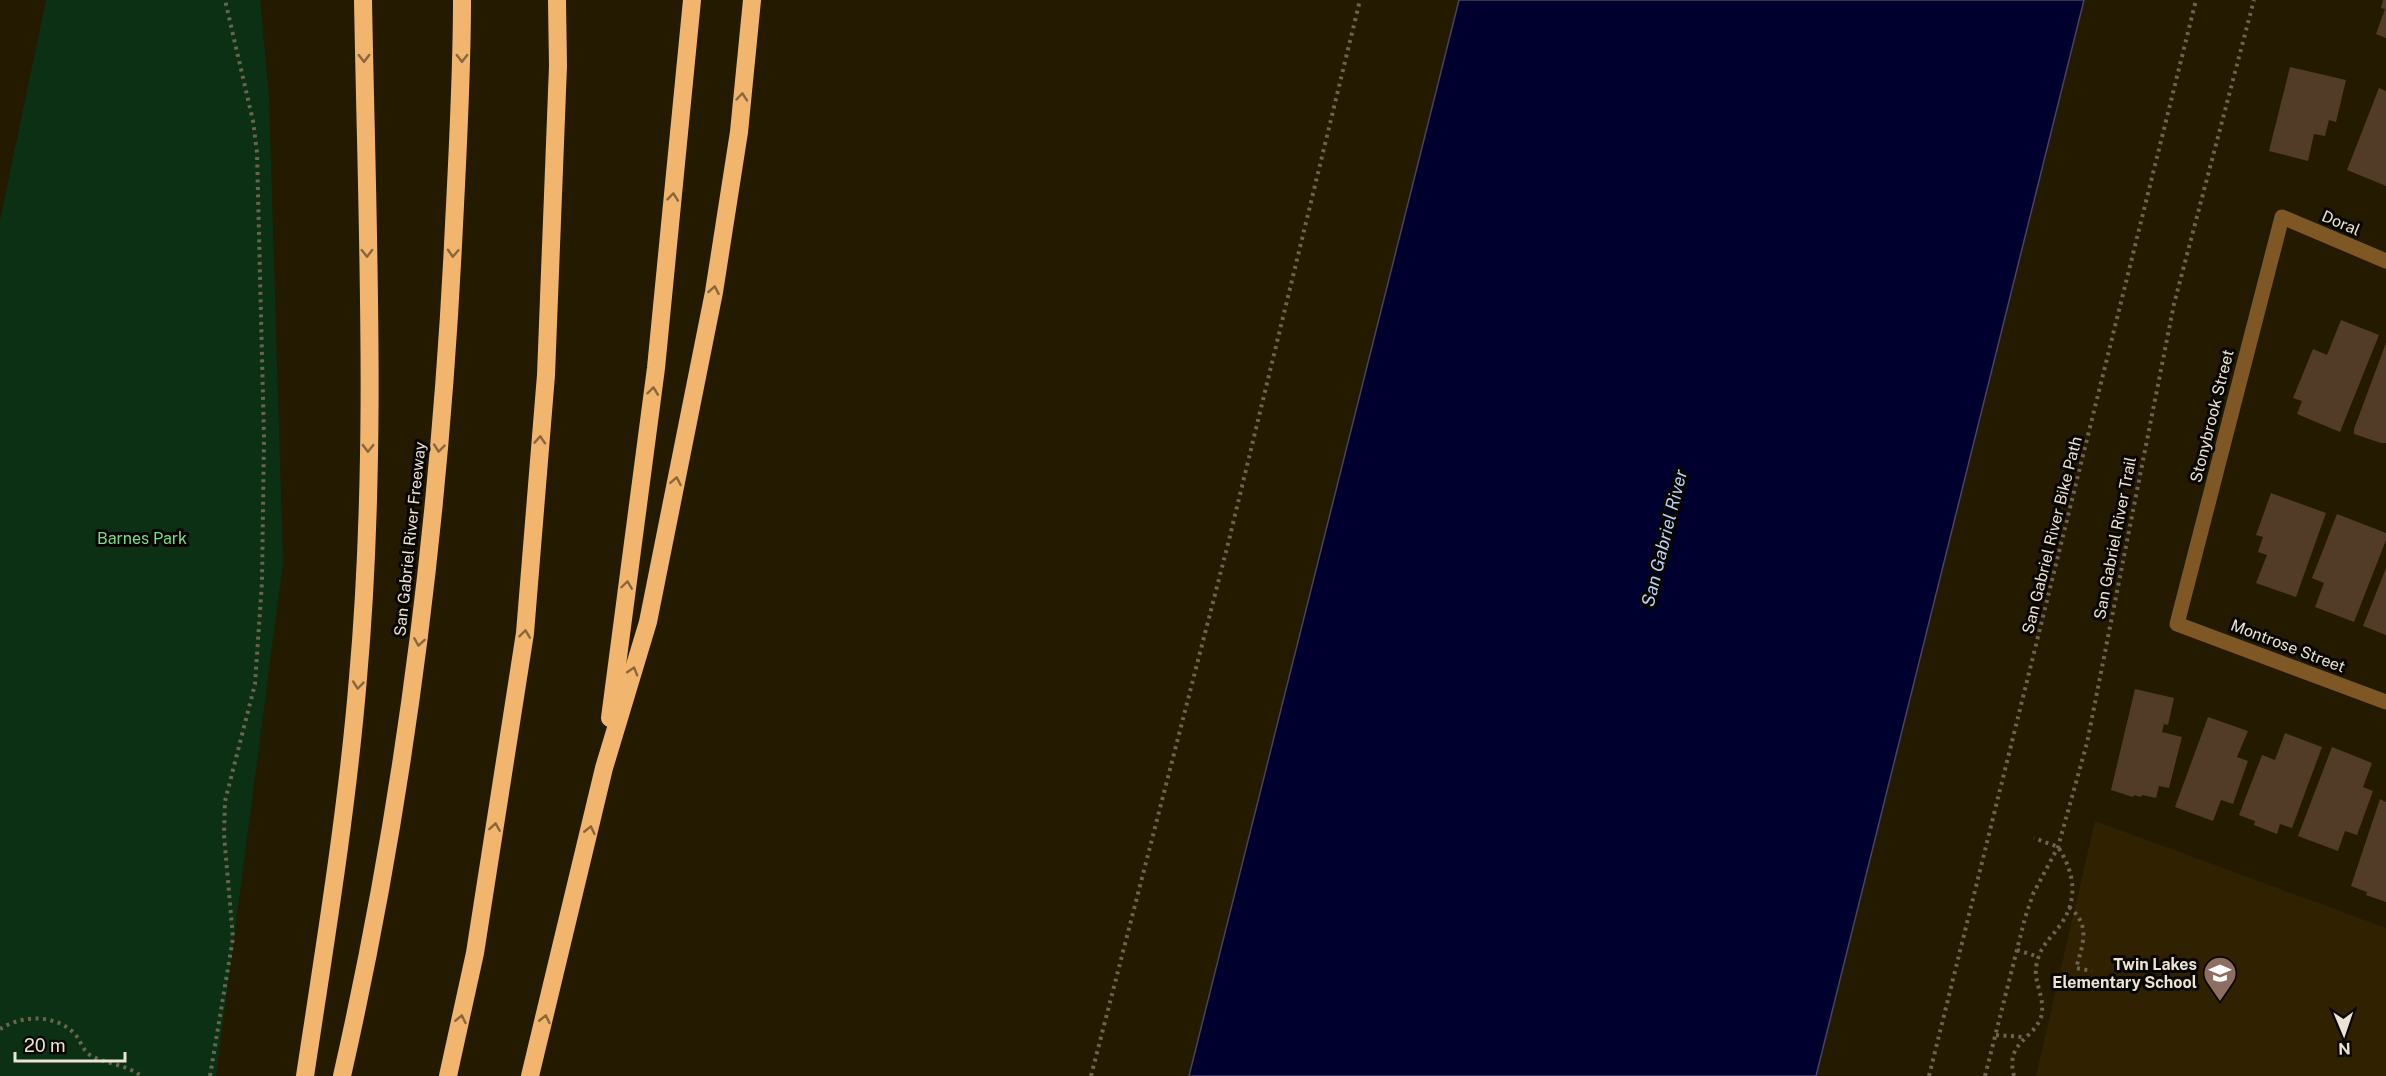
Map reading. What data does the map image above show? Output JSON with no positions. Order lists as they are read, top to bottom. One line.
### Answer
{"streets":{"highway":["San Gabriel River Freeway"],"street":["Doral","Stonybrook Street","Montrose Street"],"path":["San Gabriel River Bike Path","San Gabriel River Trail"]},"crossings":[["Doral","Stonybrook Street"],["Stonybrook Street","Montrose Street"]],"water":["San Gabriel River"],"parks":["Barnes Park"],"places":{"school or university":["Twin Lakes Elementary School"]},"scale_bar":"20 m","north":"bottom"}
